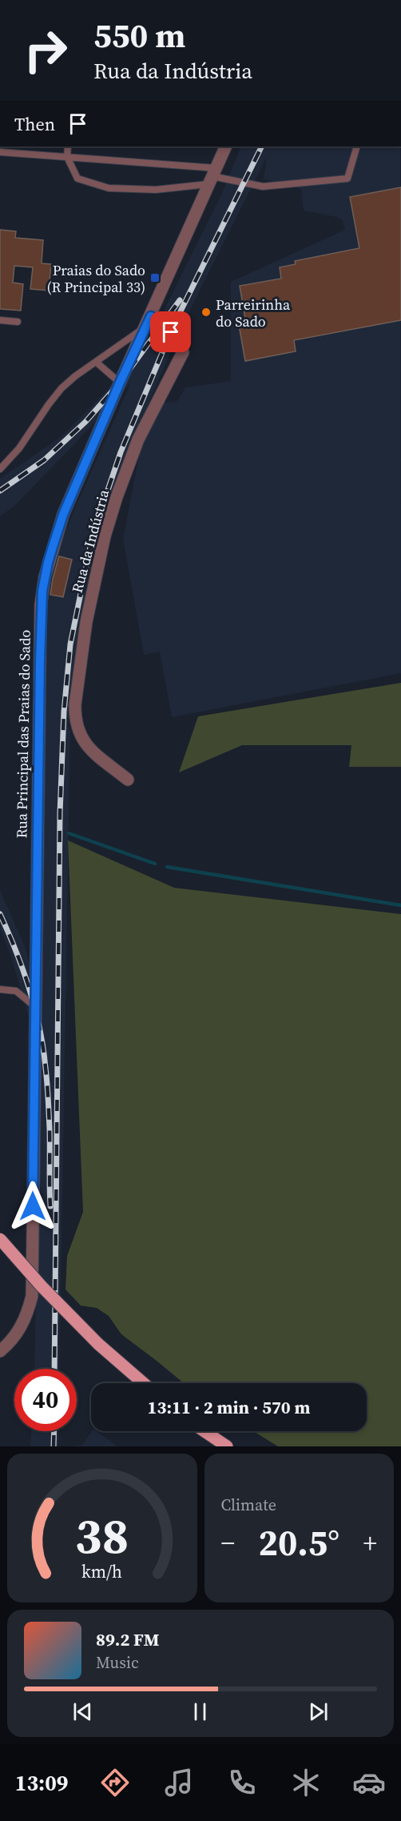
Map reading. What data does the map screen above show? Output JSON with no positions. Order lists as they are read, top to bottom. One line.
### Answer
{"streets":{"street":["Rua da Indústria","Rua Principal das Praias do Sado"]},"crossings":[["Rua da Indústria","Rua Principal das Praias do Sado"]],"places":{"transit":["Praias do Sado (R Principal 33)"],"other":["Parreirinha do Sado"]},"page":{"turn":["550 m","Rua da Indústria"],"then":"Then","limit":"40","trip":"13:11 · 2 min · 570 m","tile":"Climate","heat":["−","20.5°","+"],"song":["89.2 FM","Music"],"tabs":"13:09","gauge":["38","km/h"]}}
